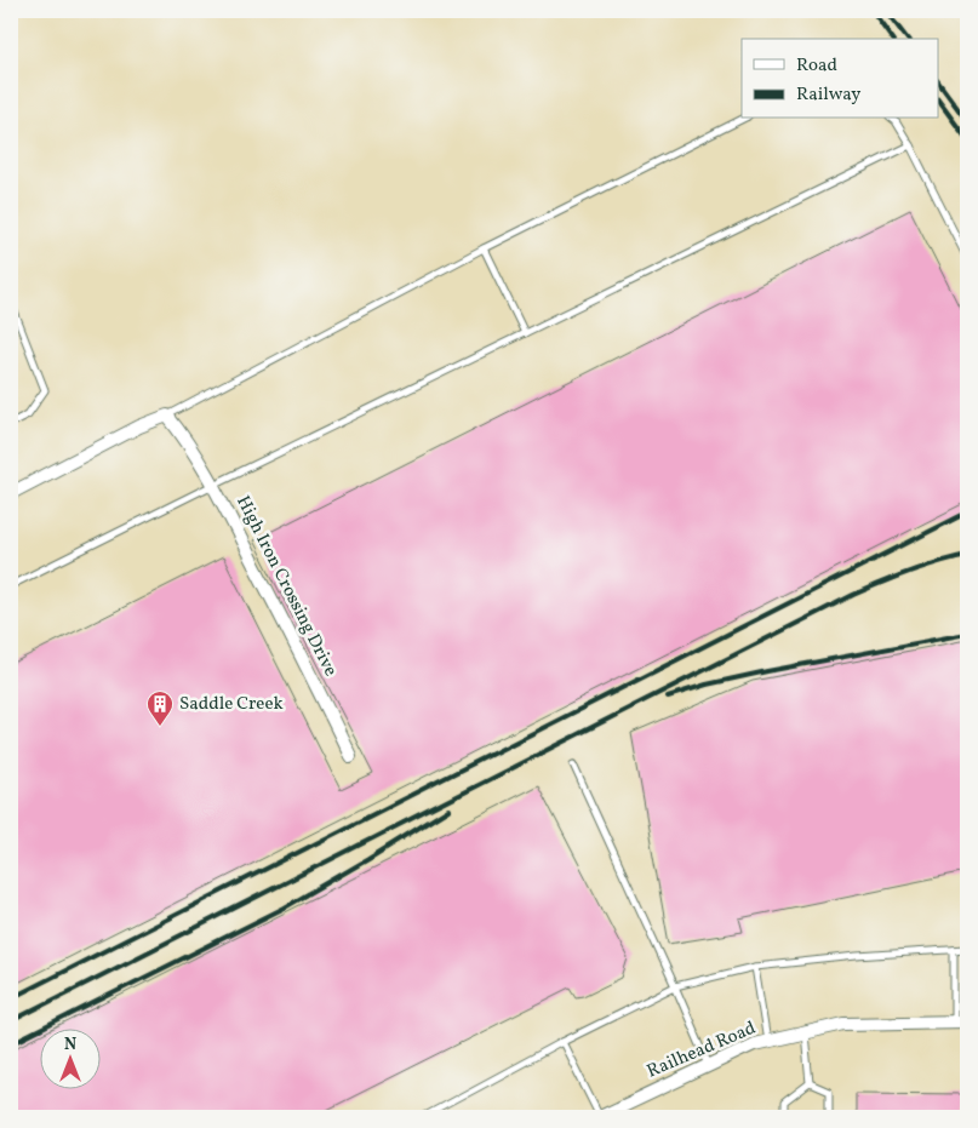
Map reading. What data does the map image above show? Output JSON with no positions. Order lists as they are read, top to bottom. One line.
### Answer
{"streets":{"street":["High Iron Crossing Drive","Railhead Road"]},"places":{"building":["Saddle Creek"]},"legend":["Road","Railway"],"north":"top"}
